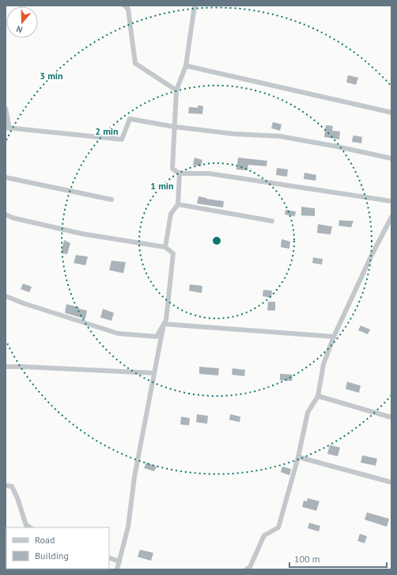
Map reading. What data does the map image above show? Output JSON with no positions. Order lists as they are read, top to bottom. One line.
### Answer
{"legend":["Road","Building"],"scale_bar":"100 m","north":"bottom","rings":["3 min","2 min","1 min"]}
